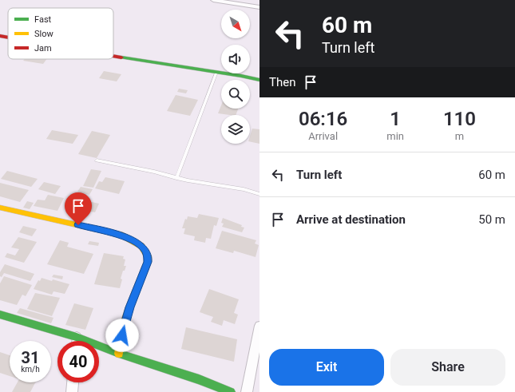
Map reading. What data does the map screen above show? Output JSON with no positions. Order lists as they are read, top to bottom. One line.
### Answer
{"legend":["Fast","Slow","Jam"],"north":"bottom right","page":{"turn":["60 m","Turn left"],"then":"Then","eta":["06:16","Arrival","1","min","110","m"],"list":[{"name":"Turn left","value":"60 m"},{"name":"Arrive at destination","value":"50 m"}],"speed":"31 km/h","limit":"40","buttons":["Exit","Share"]}}
